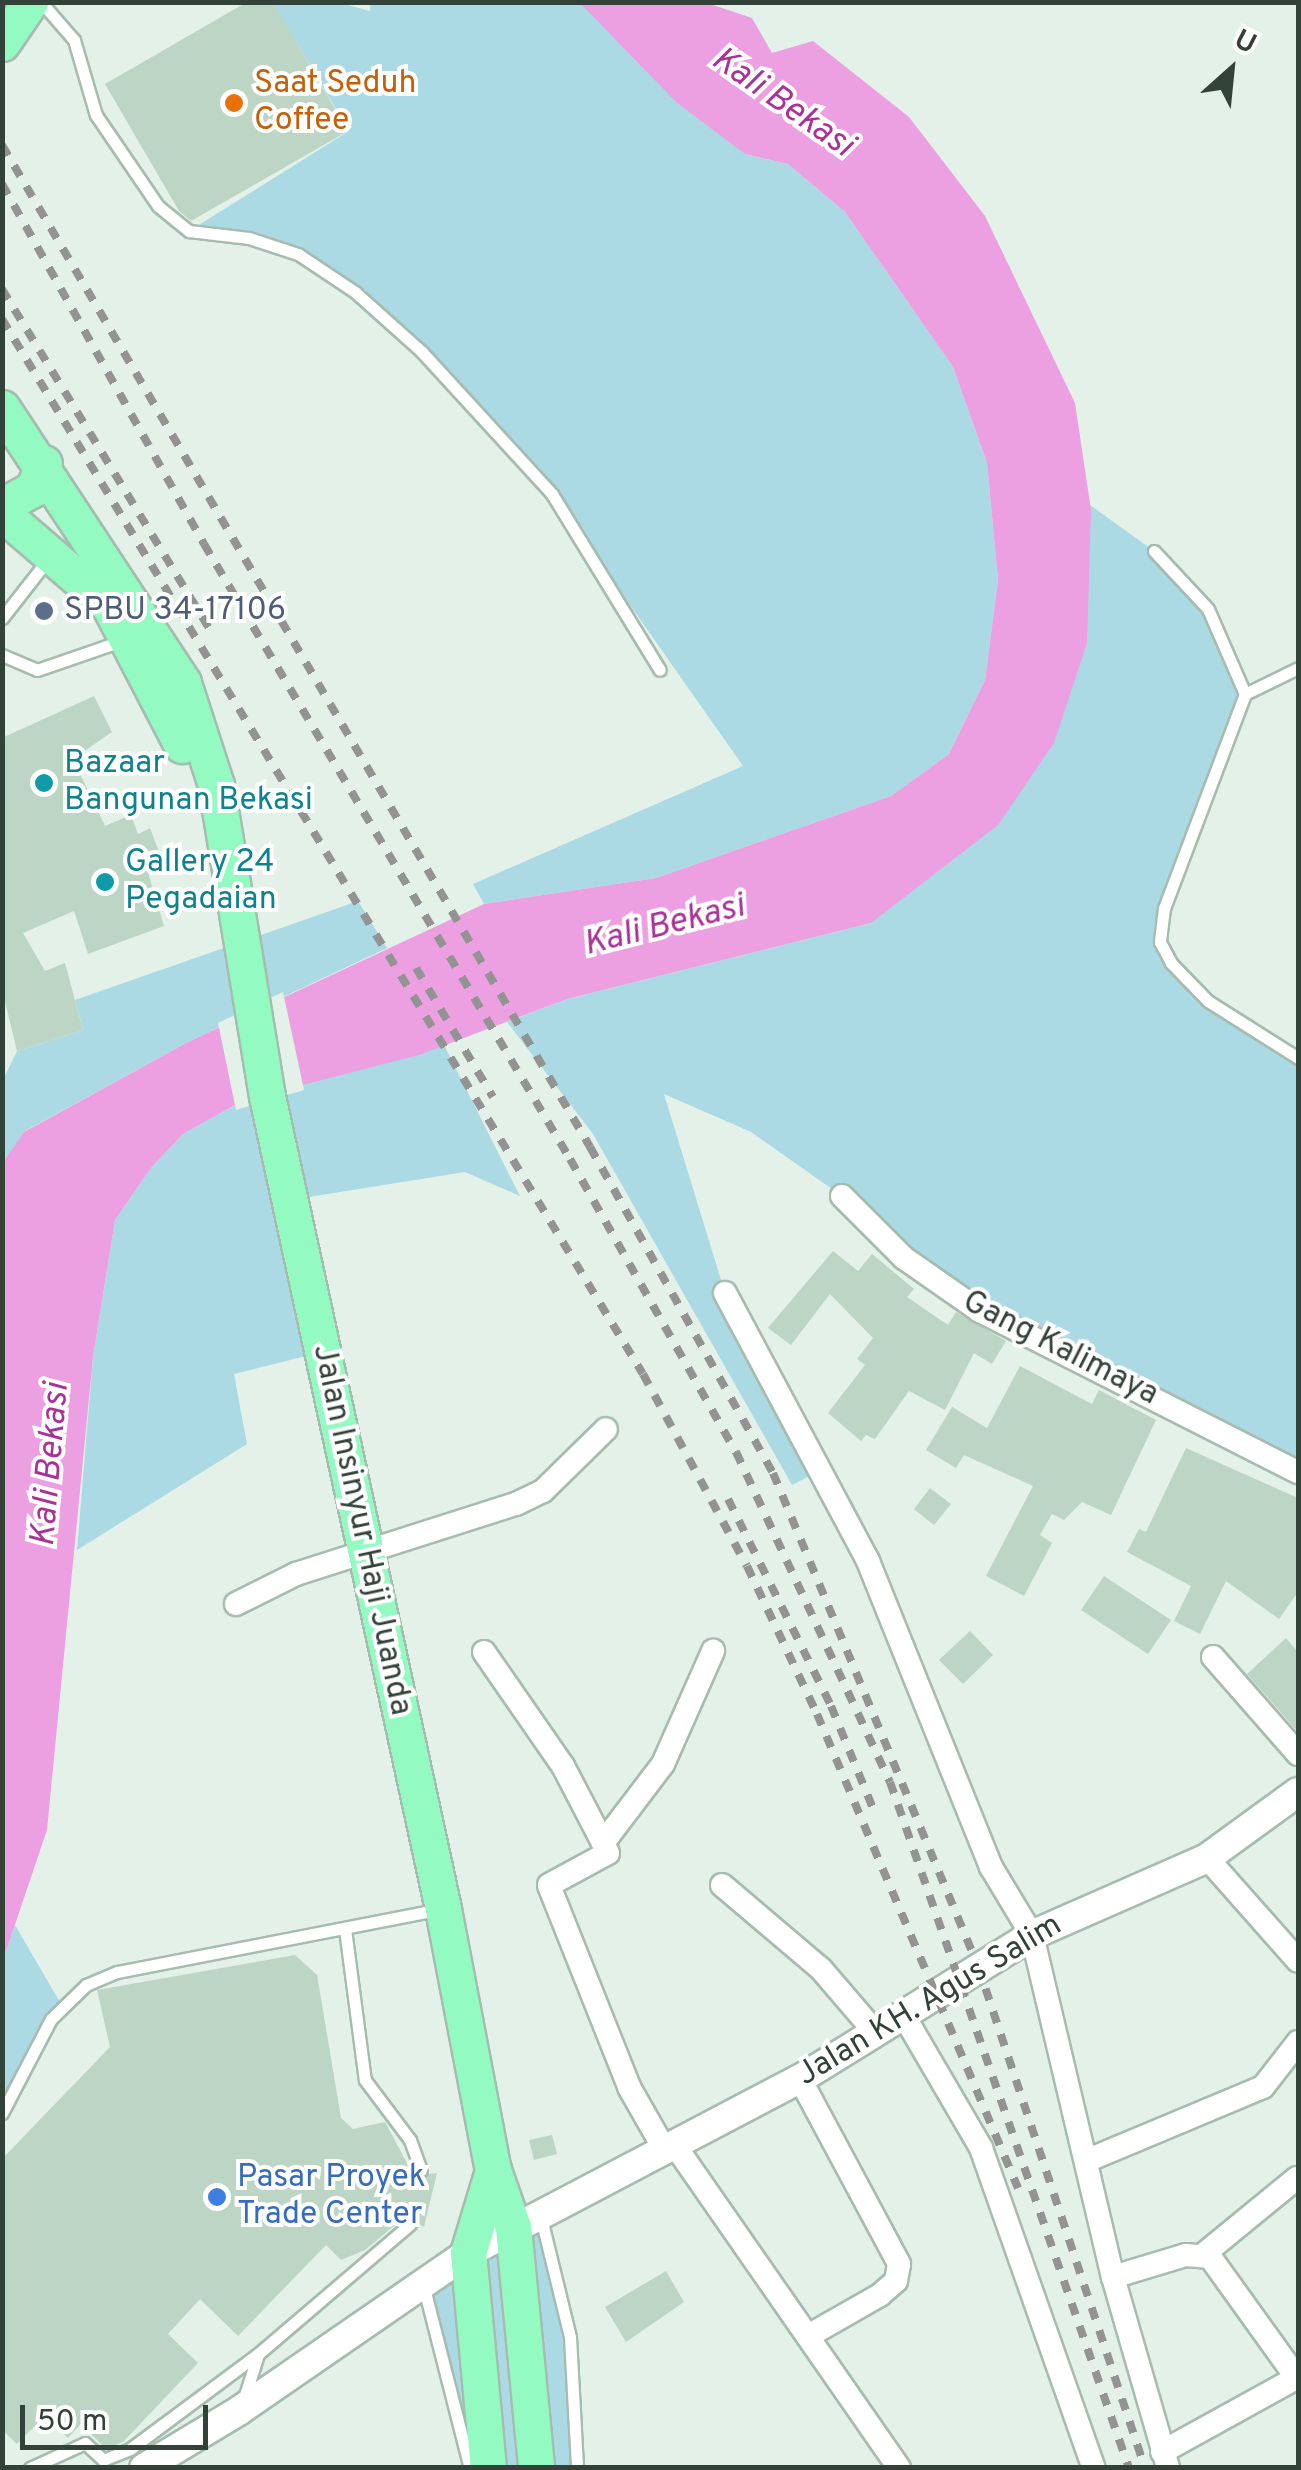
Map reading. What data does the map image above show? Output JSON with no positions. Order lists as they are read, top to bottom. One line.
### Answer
{"streets":{"main road":["Jalan Insinyur Haji Juanda"],"street":["Gang Kalimaya","Jalan KH. Agus Salim"]},"crossings":[["Jalan Insinyur Haji Juanda","Jalan KH. Agus Salim"]],"water":["Kali Bekasi"],"places":["Saat Seduh Coffee","SPBU 34-17106","Bazaar Bangunan Bekasi","Gallery 24 Pegadaian","Pasar Proyek Trade Center"],"scale_bar":"50 m","north":"top right"}
